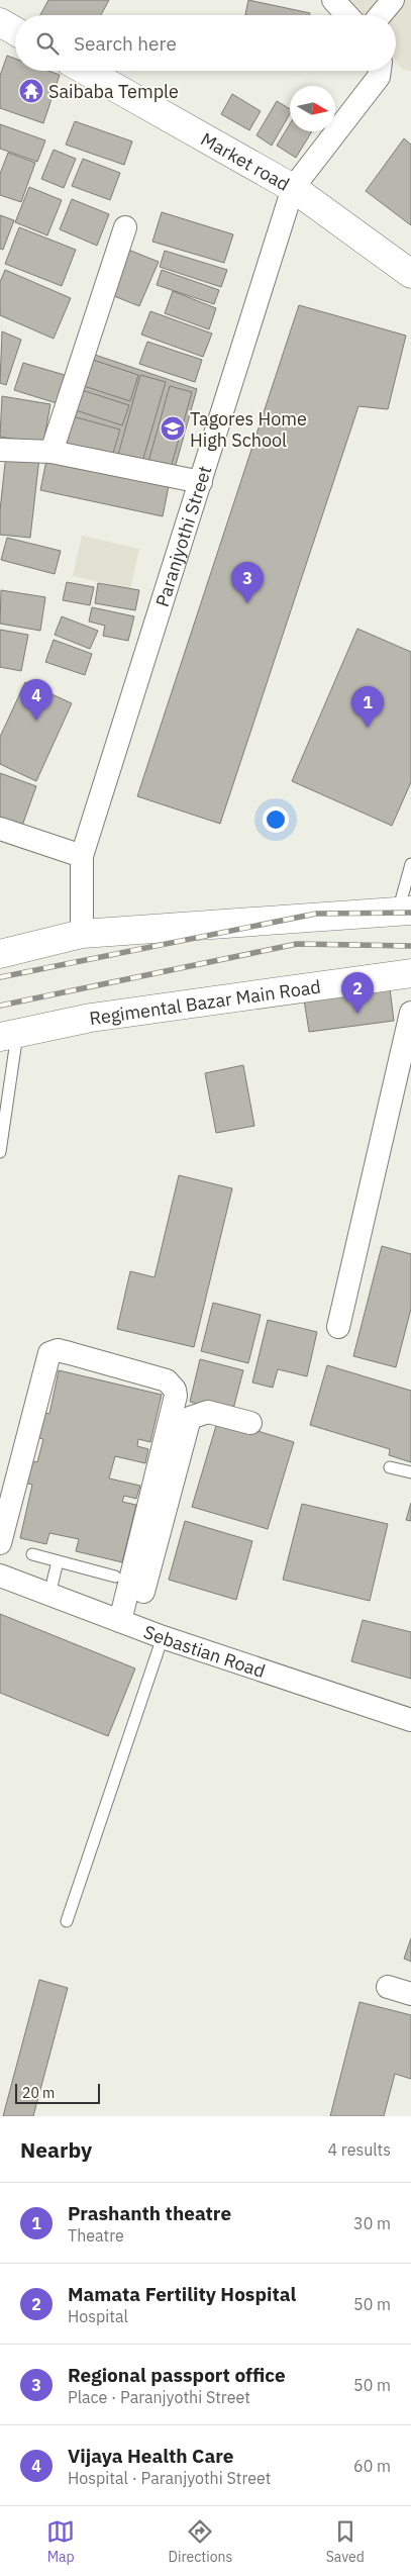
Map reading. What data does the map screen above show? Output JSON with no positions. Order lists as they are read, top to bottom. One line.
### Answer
{"streets":{"main road":["Market road","Regimental Bazar Main Road"],"street":["Paranjyothi Street","Sebastian Road"]},"crossings":[["Market road","Paranjyothi Street"]],"places":{"temple":["Saibaba Temple"],"school or university":["Tagores Home High School"]},"scale_bar":"20 m","north":"right","page":{"search":"Search here","pins":["3","4","1","2"],"scale":"20 m","heading":["Nearby","4 results"],"list":[{"mark":"1","name":"Prashanth theatre","note":"Theatre","value":"30 m"},{"mark":"2","name":"Mamata Fertility Hospital","note":"Hospital","value":"50 m"},{"mark":"3","name":"Regional passport office","note":"Place · Paranjyothi Street","value":"50 m"},{"mark":"4","name":"Vijaya Health Care","note":"Hospital · Paranjyothi Street","value":"60 m"}],"nav":["Map","Directions","Saved"]}}
